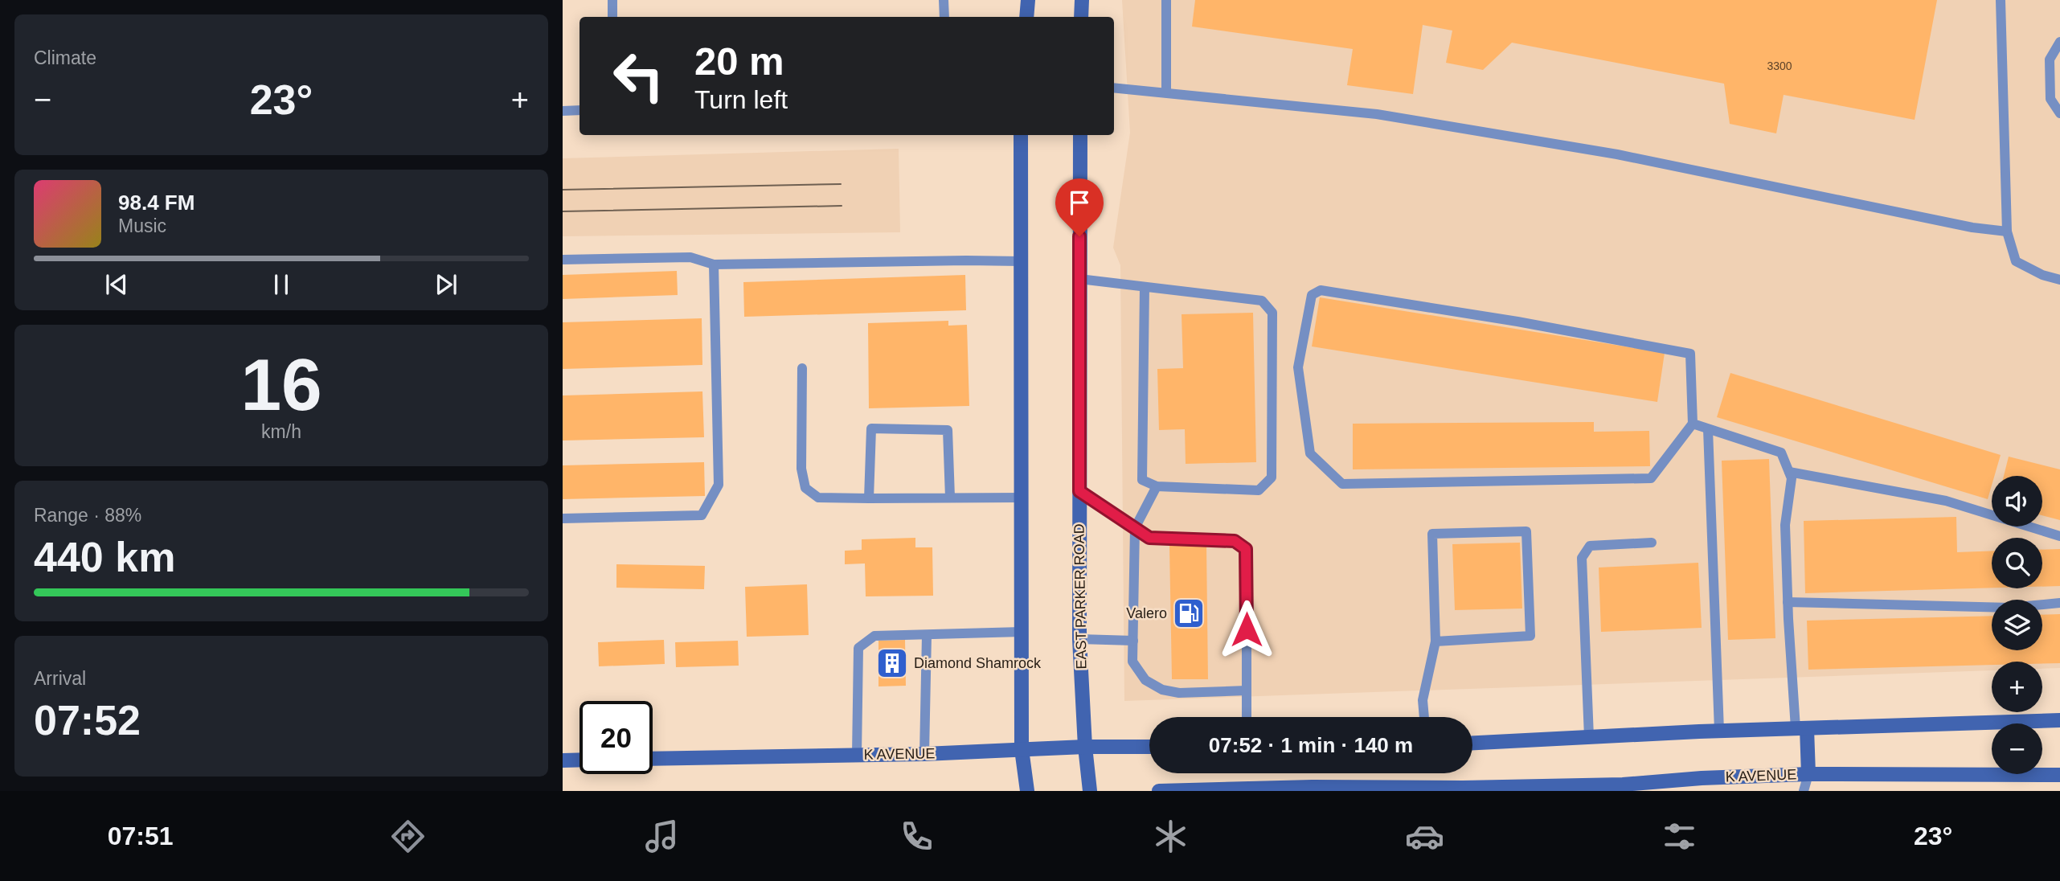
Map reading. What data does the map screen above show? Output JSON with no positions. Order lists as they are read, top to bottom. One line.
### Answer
{"streets":{"main road":["EAST PARKER ROAD","K AVENUE"]},"crossings":[["EAST PARKER ROAD","K AVENUE"]],"places":{"fuel station":["Valero"],"building":["Diamond Shamrock"]},"house_numbers":["3300"],"page":{"tile":["Climate",["16","km/h"],["Range · 88%","440 km"],["Arrival","07:52"]],"turn":["20 m","Turn left"],"heat":["−","23°","+"],"song":["98.4 FM","Music"],"map_buttons":["+","−"],"limit":"20","trip":"07:52 · 1 min · 140 m","tabs":["07:51","23°"]}}
